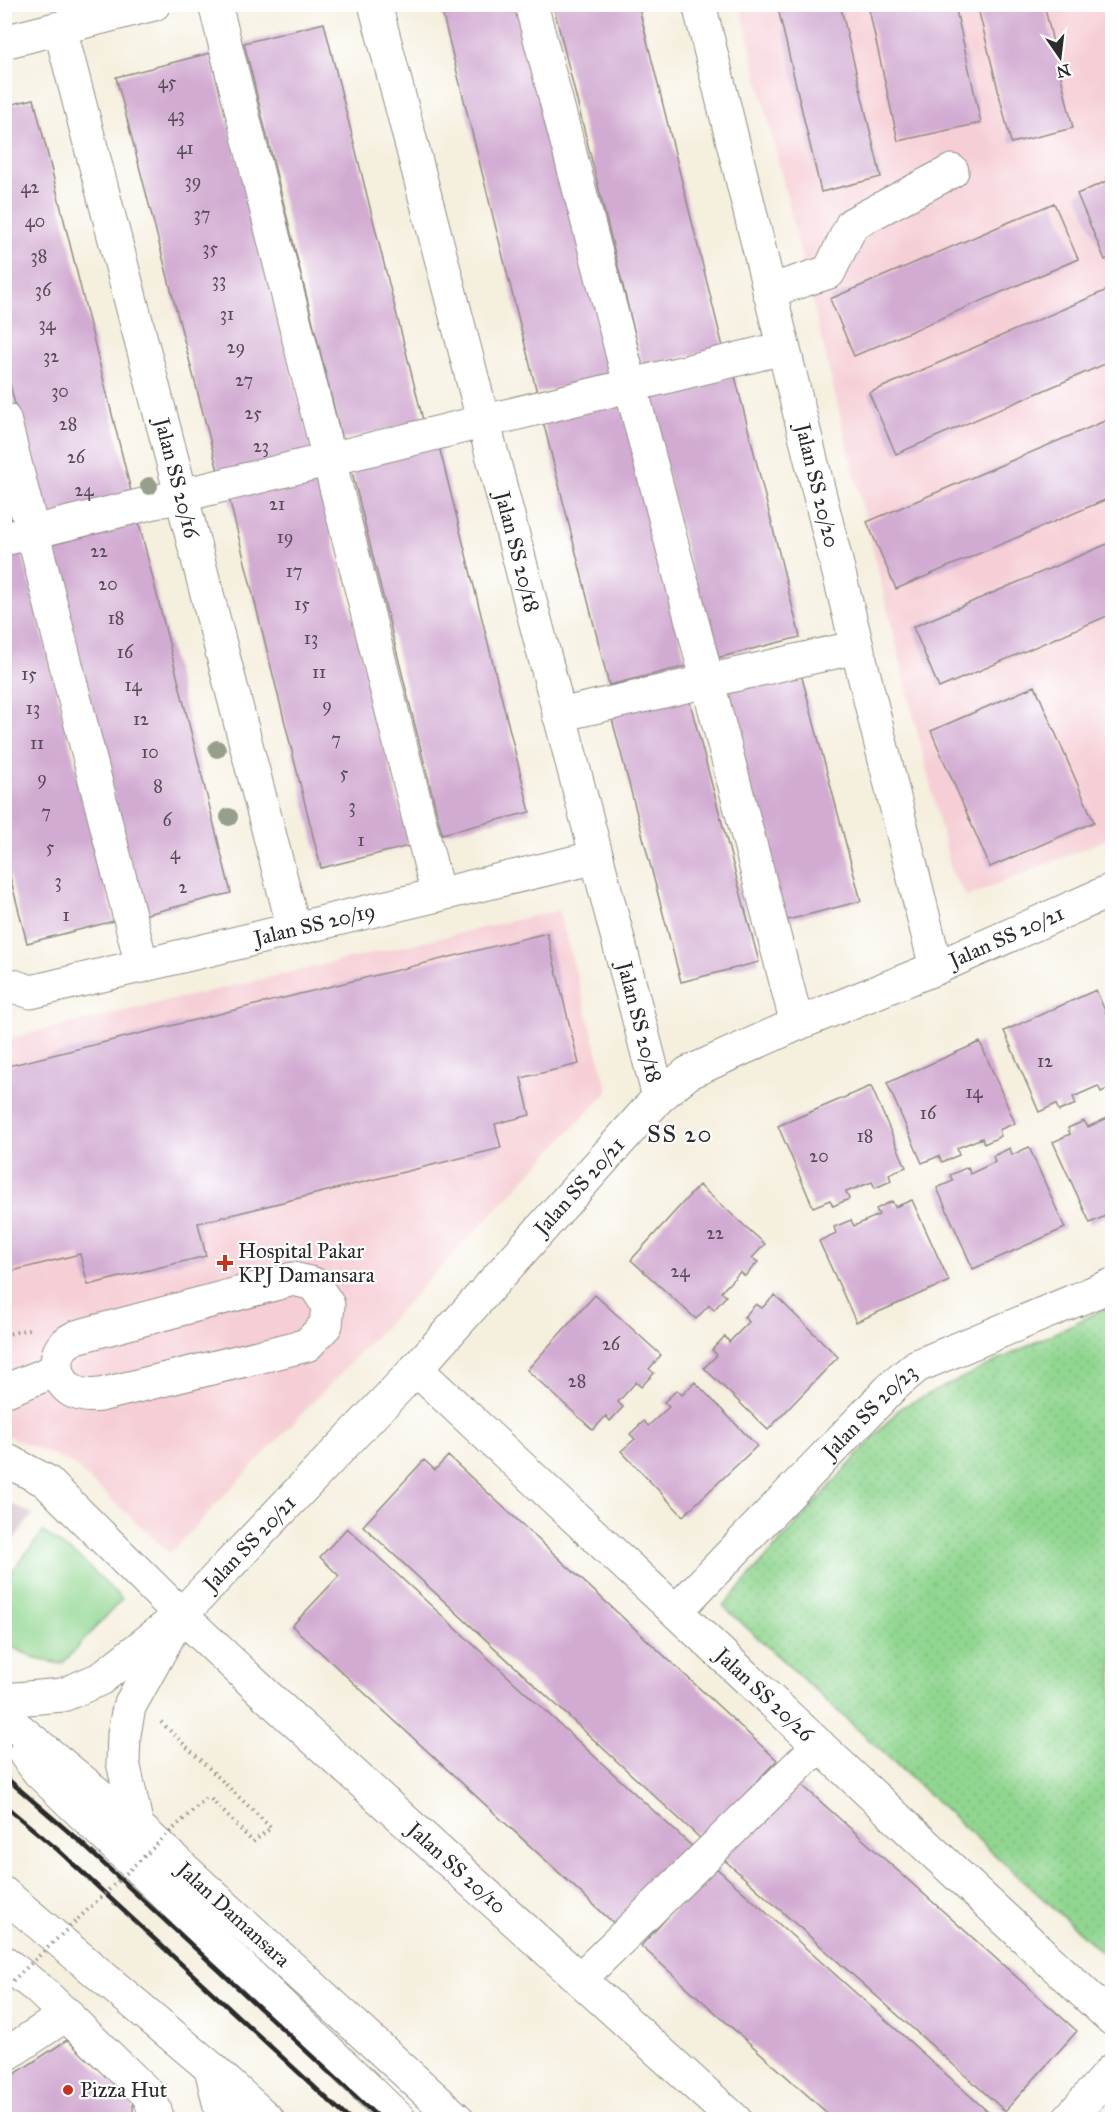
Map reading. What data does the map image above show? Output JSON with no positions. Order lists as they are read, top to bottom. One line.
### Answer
{"streets":{"street":["Jalan SS 20/16","Jalan SS 20/20","Jalan SS 20/18","Jalan SS 20/19","Jalan SS 20/21","Jalan SS 20/23","Jalan SS 20/26","Jalan SS 20/10","Jalan Damansara"]},"crossings":[["Jalan SS 20/16","Jalan SS 20/19"],["Jalan SS 20/20","Jalan SS 20/21"],["Jalan SS 20/18","Jalan SS 20/19"],["Jalan SS 20/18","Jalan SS 20/21"],["Jalan SS 20/21","Jalan SS 20/26"],["Jalan SS 20/21","Jalan SS 20/10"],["Jalan SS 20/21","Jalan Damansara"],["Jalan SS 20/23","Jalan SS 20/26"]],"districts":["SS 20"],"places":{"health":["Hospital Pakar KPJ Damansara"],"other":["Pizza Hut"]},"house_numbers":["45","43","41","39","42","37","40","35","38","33","36","31","34","29","32","27","30","25","28","23","26","24","21","19","22","17","20","15","18","13","16","11","15","14","9","13","12","7","11","10","5","9","8","3","7","6","1","5","4","3","2","1","12","14","16","18","20","22","24","26","28"],"north":"bottom"}
